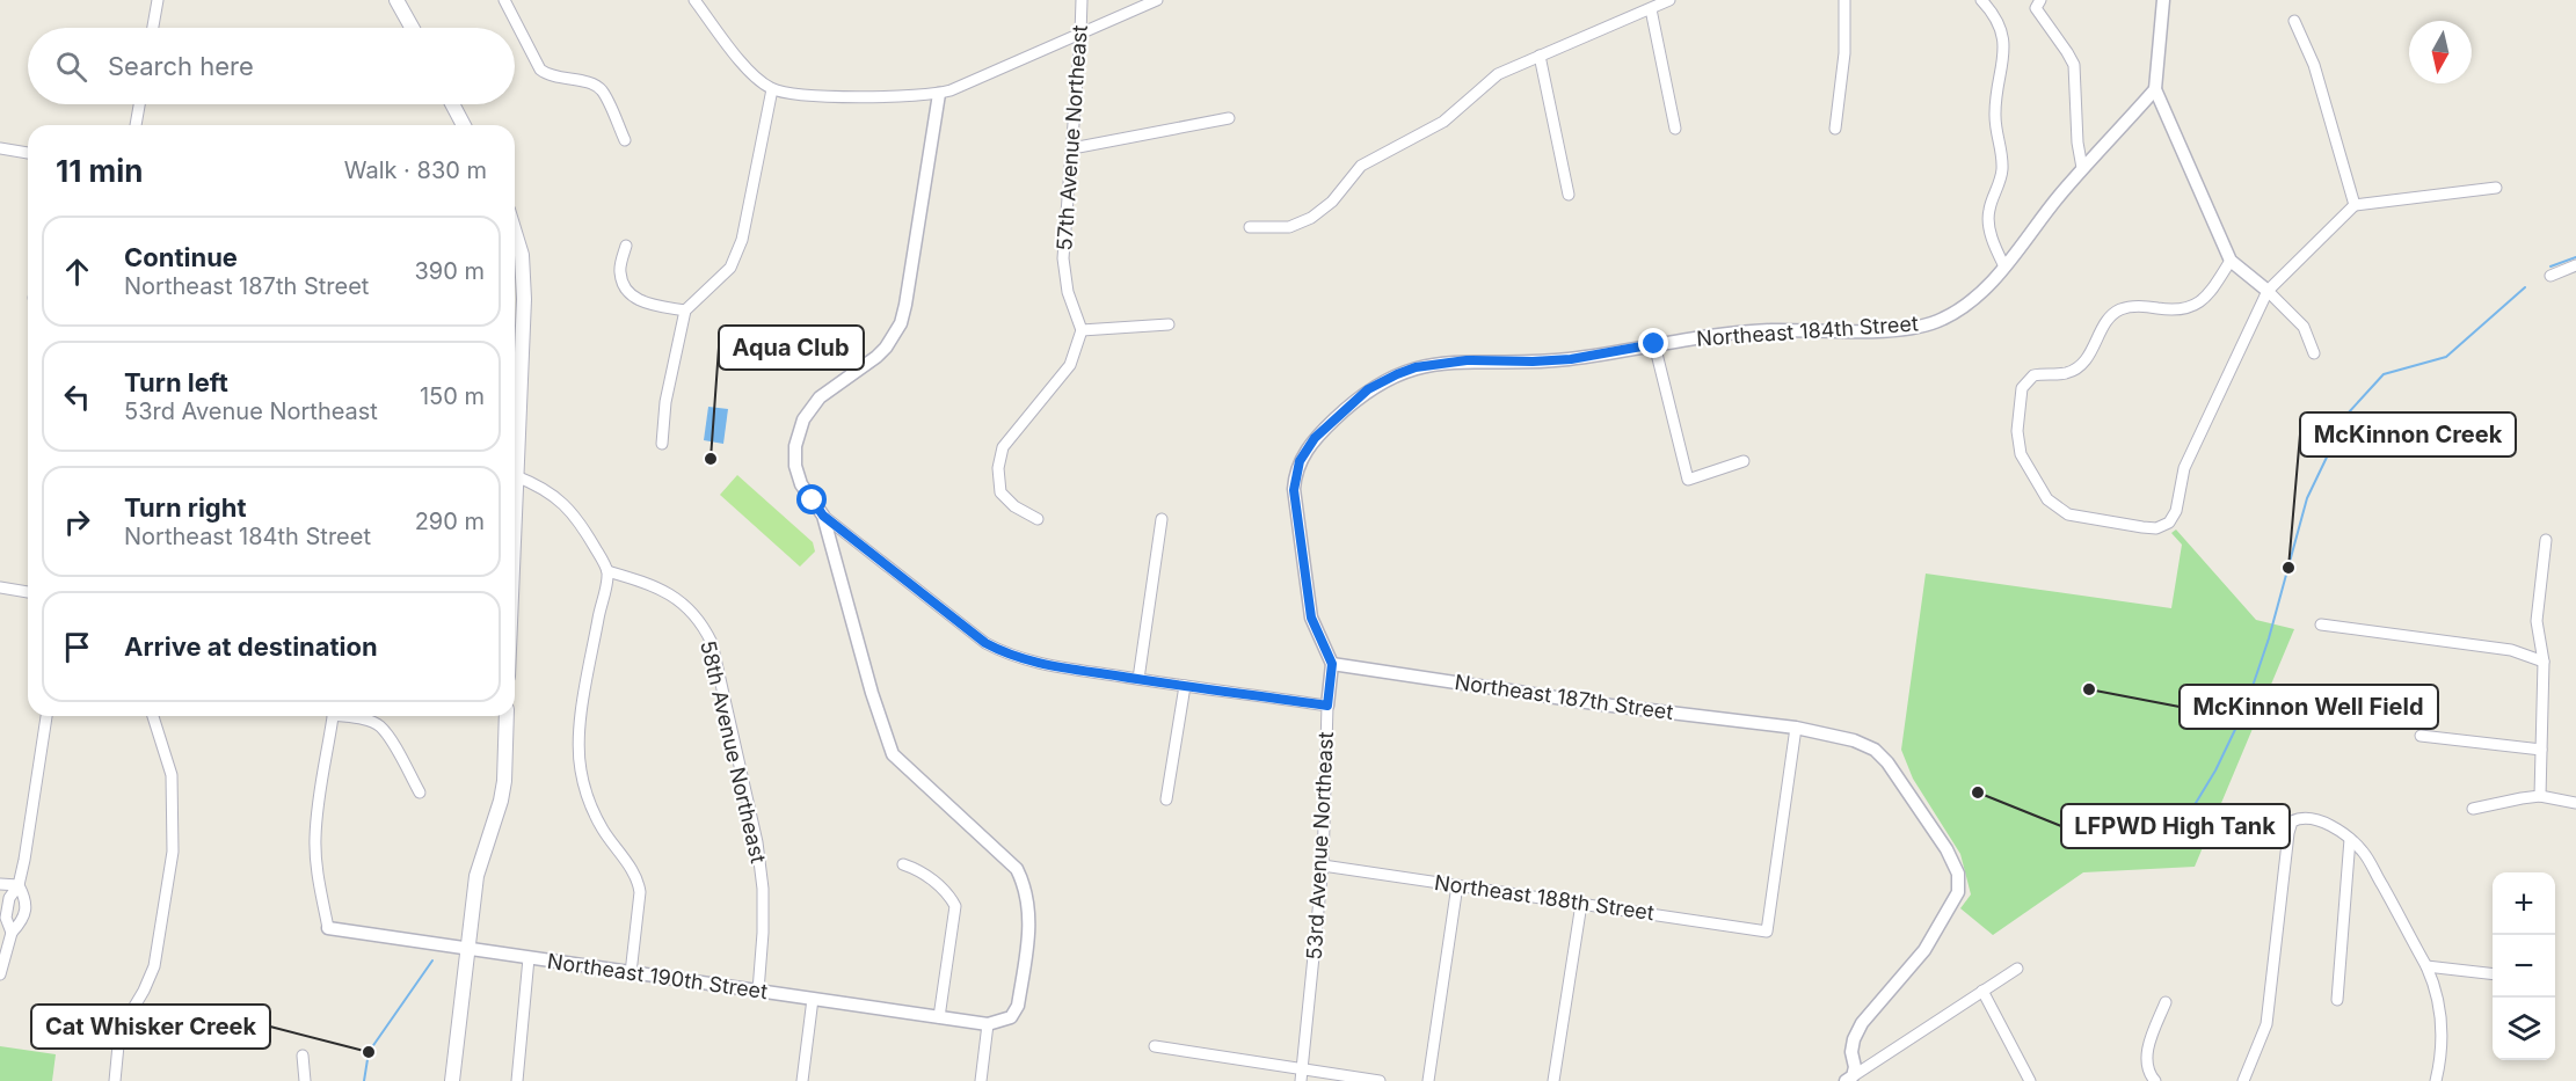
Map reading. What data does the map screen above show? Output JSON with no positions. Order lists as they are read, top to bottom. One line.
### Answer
{"streets":{"street":["57th Avenue Northeast","Northeast 184th Street","Northeast 187th Street","58th Avenue Northeast","53rd Avenue Northeast","Northeast 188th Street","Northeast 190th Street"]},"crossings":[["Northeast 184th Street","Northeast 187th Street"],["Northeast 184th Street","53rd Avenue Northeast"],["Northeast 187th Street","53rd Avenue Northeast"],["Northeast 187th Street","Northeast 188th Street"],["58th Avenue Northeast","Northeast 190th Street"],["53rd Avenue Northeast","Northeast 188th Street"]],"places":["Aqua Club","McKinnon Creek","McKinnon Well Field","LFPWD High Tank","Cat Whisker Creek"],"north":"bottom","page":{"search":"Search here","heading":["11 min","Walk · 830 m"],"list":[["Continue","Northeast 187th Street","390 m"],["Turn left","53rd Avenue Northeast","150 m"],["Turn right","Northeast 184th Street","290 m"],"Arrive at destination"],"map_buttons":["+","−"]}}
